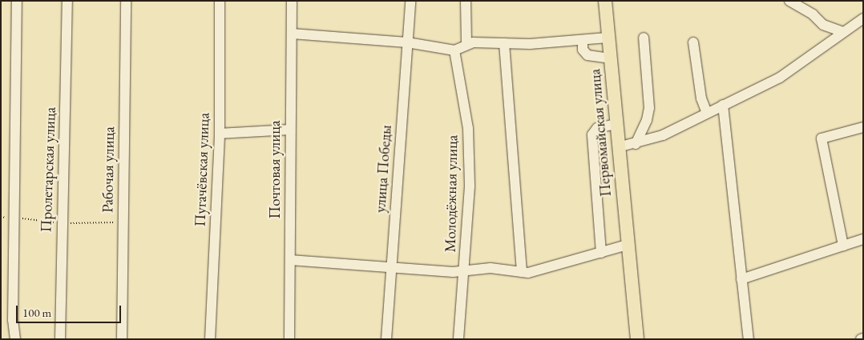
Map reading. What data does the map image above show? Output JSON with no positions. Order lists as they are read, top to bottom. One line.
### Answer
{"streets":{"main road":["Первомайская улица"],"street":["улица Победы","Пролетарская улица","Рабочая улица","Пугачёвская улица","Почтовая улица","Молодёжная улица"]},"scale_bar":"100 m"}
